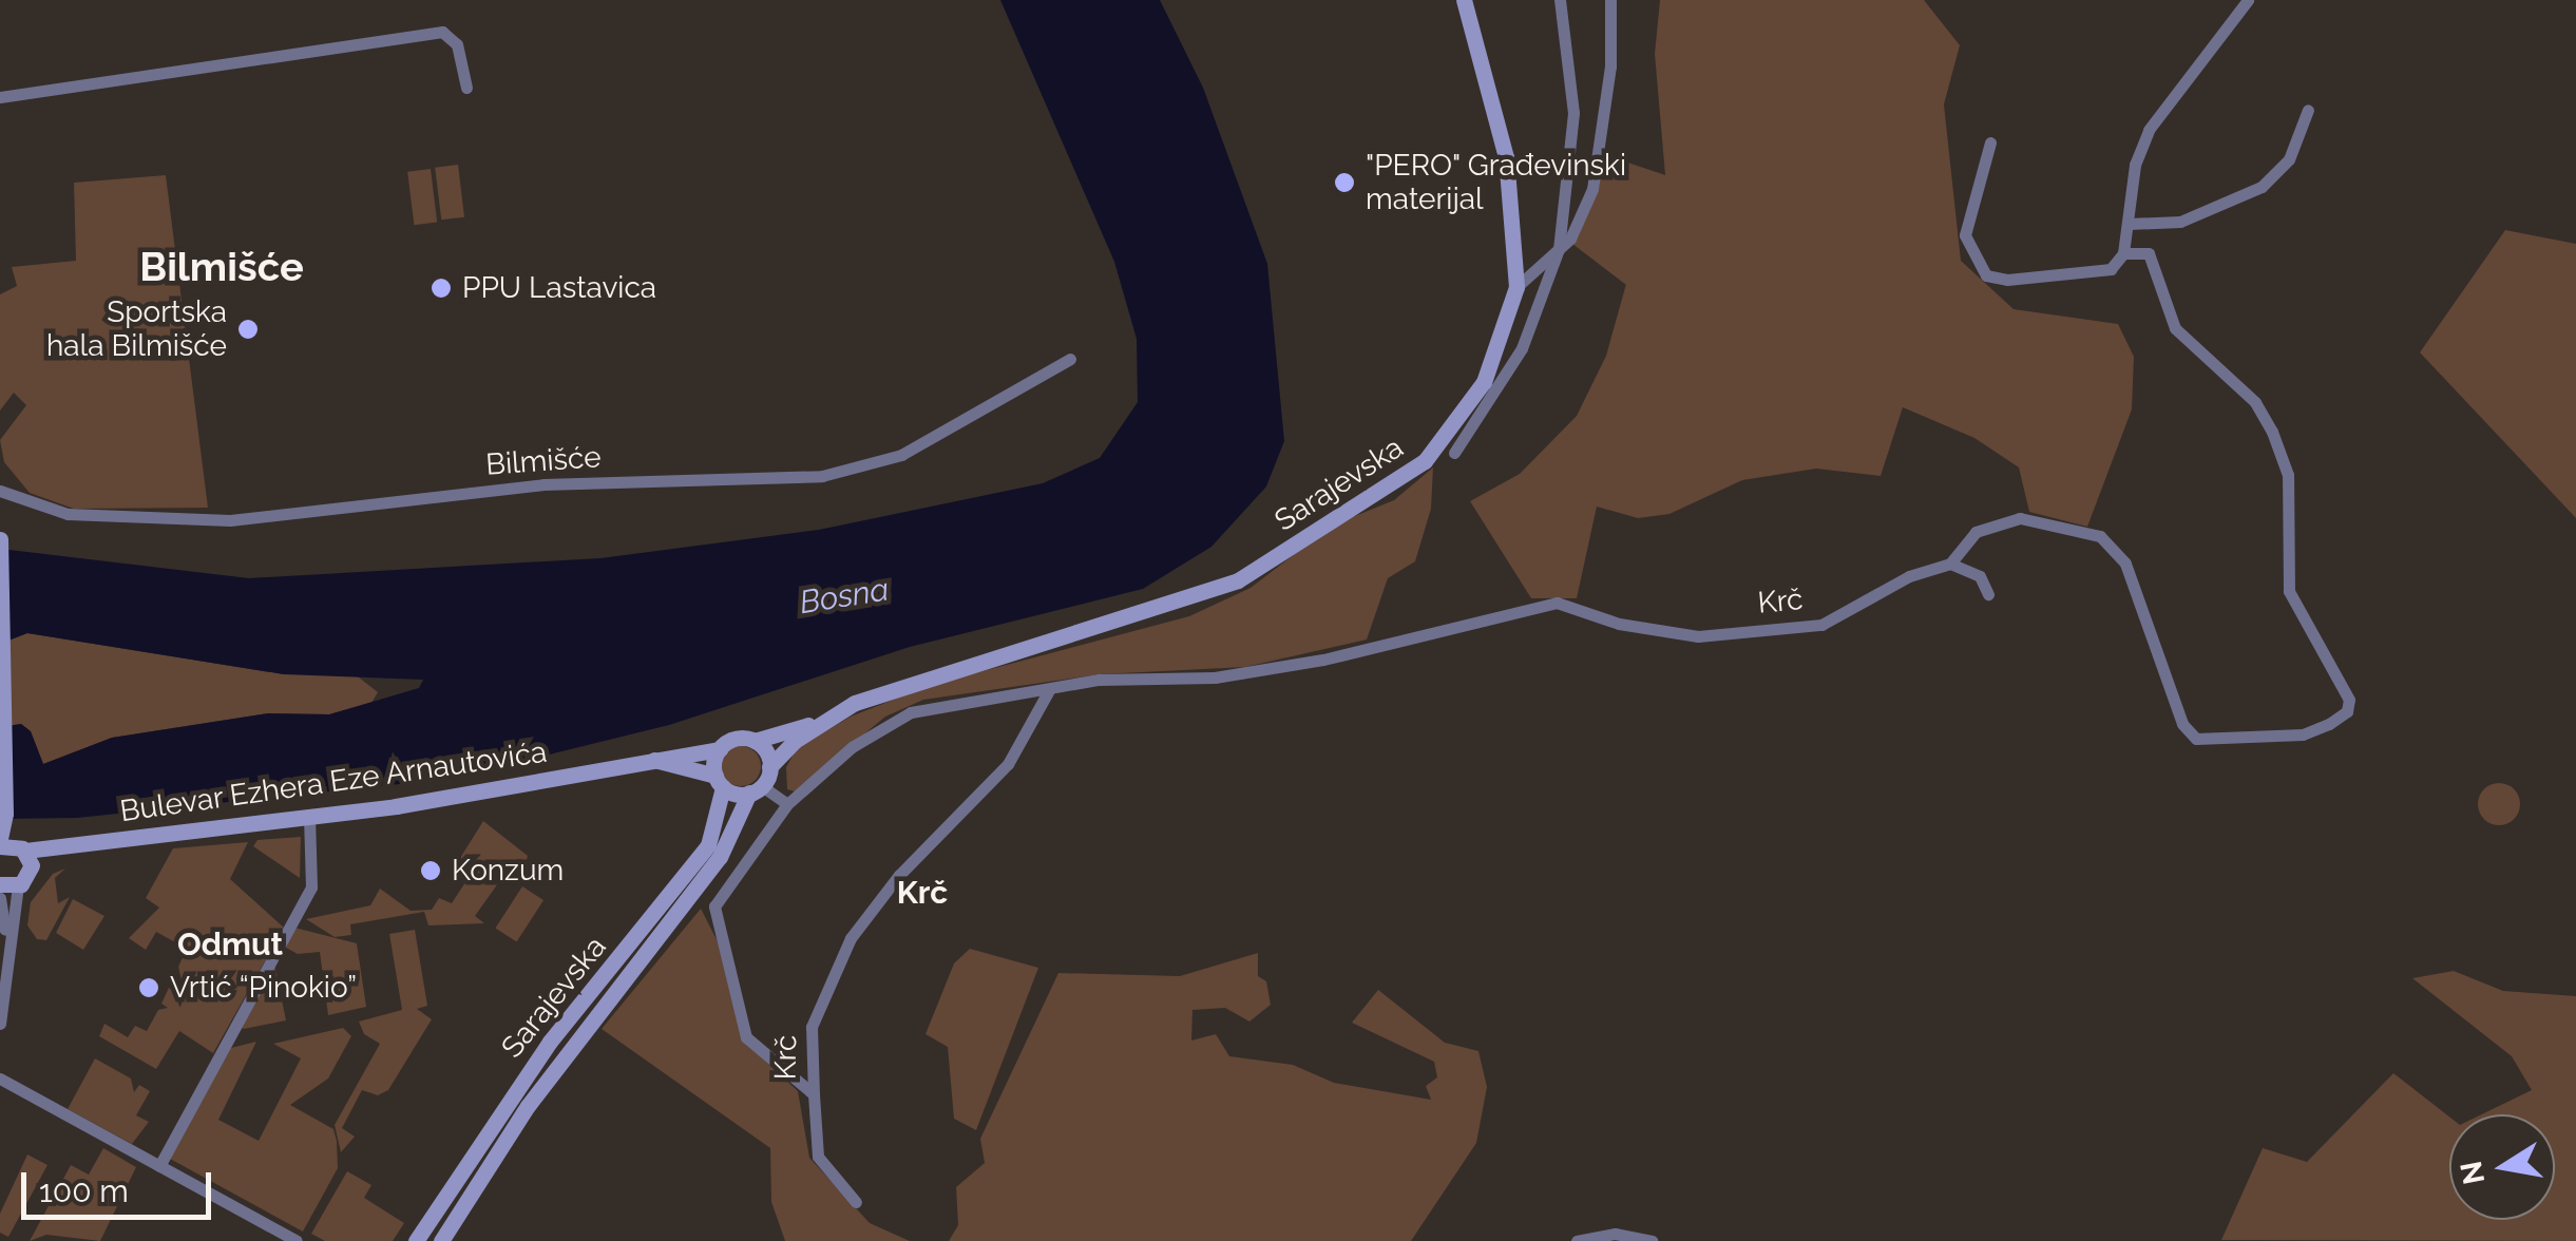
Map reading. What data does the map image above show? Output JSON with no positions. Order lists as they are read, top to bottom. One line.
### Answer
{"streets":{"main road":["Sarajevska","Bulevar Ezhera Eze Arnautovića"],"street":["Bilmišće","Krč"]},"crossings":[["Sarajevska","Bulevar Ezhera Eze Arnautovića"]],"districts":["Bilmišće","Krč","Odmut"],"water":["Bosna"],"places":["\"PERO\" Građevinski materijal","PPU Lastavica","Sportska hala Bilmišće","Konzum","Vrtić “Pinokio”"],"scale_bar":"100 m","north":"left"}
